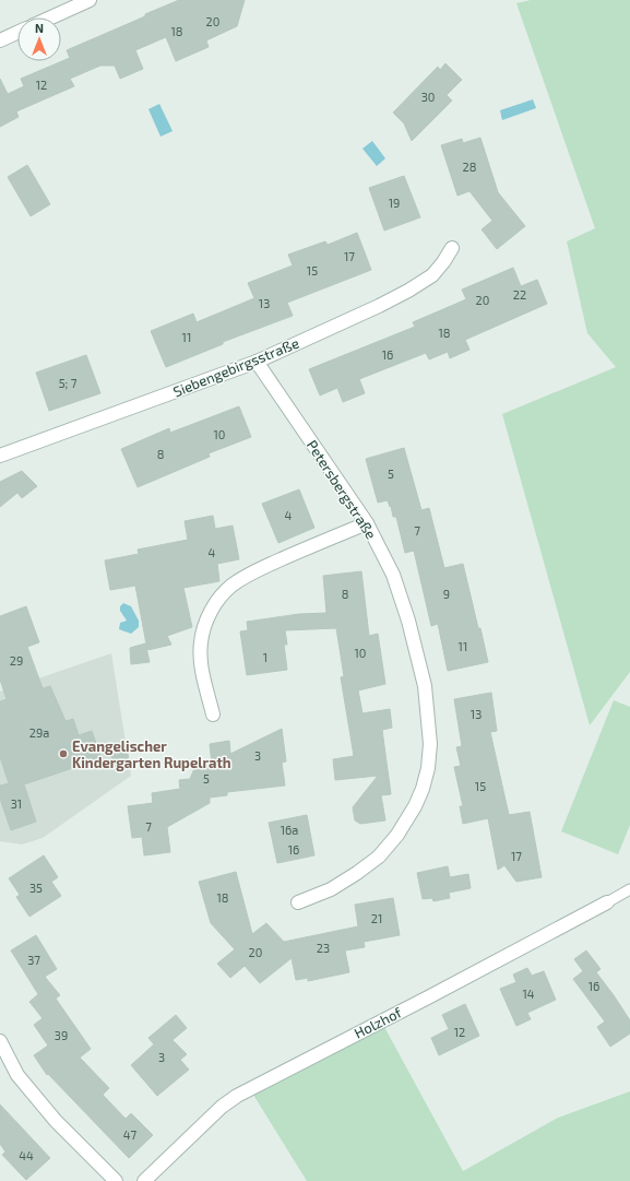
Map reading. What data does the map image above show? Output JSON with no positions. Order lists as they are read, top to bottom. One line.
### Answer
{"streets":{"street":["Siebengebirgsstraße","Petersbergstraße","Holzhof"]},"crossings":[["Siebengebirgsstraße","Petersbergstraße"]],"places":["Evangelischer Kindergarten Rupelrath"],"house_numbers":["20","18","12","30","28","19","17","15","22","20","13","18","11","16","5; 7","10","8","5","4","7","4","8","9","11","10","1","29","13","29a","3","5","15","31","7","16a","16","17","35","18","21","23","20","37","16","14","12","39","3","47","44"],"north":"top"}
